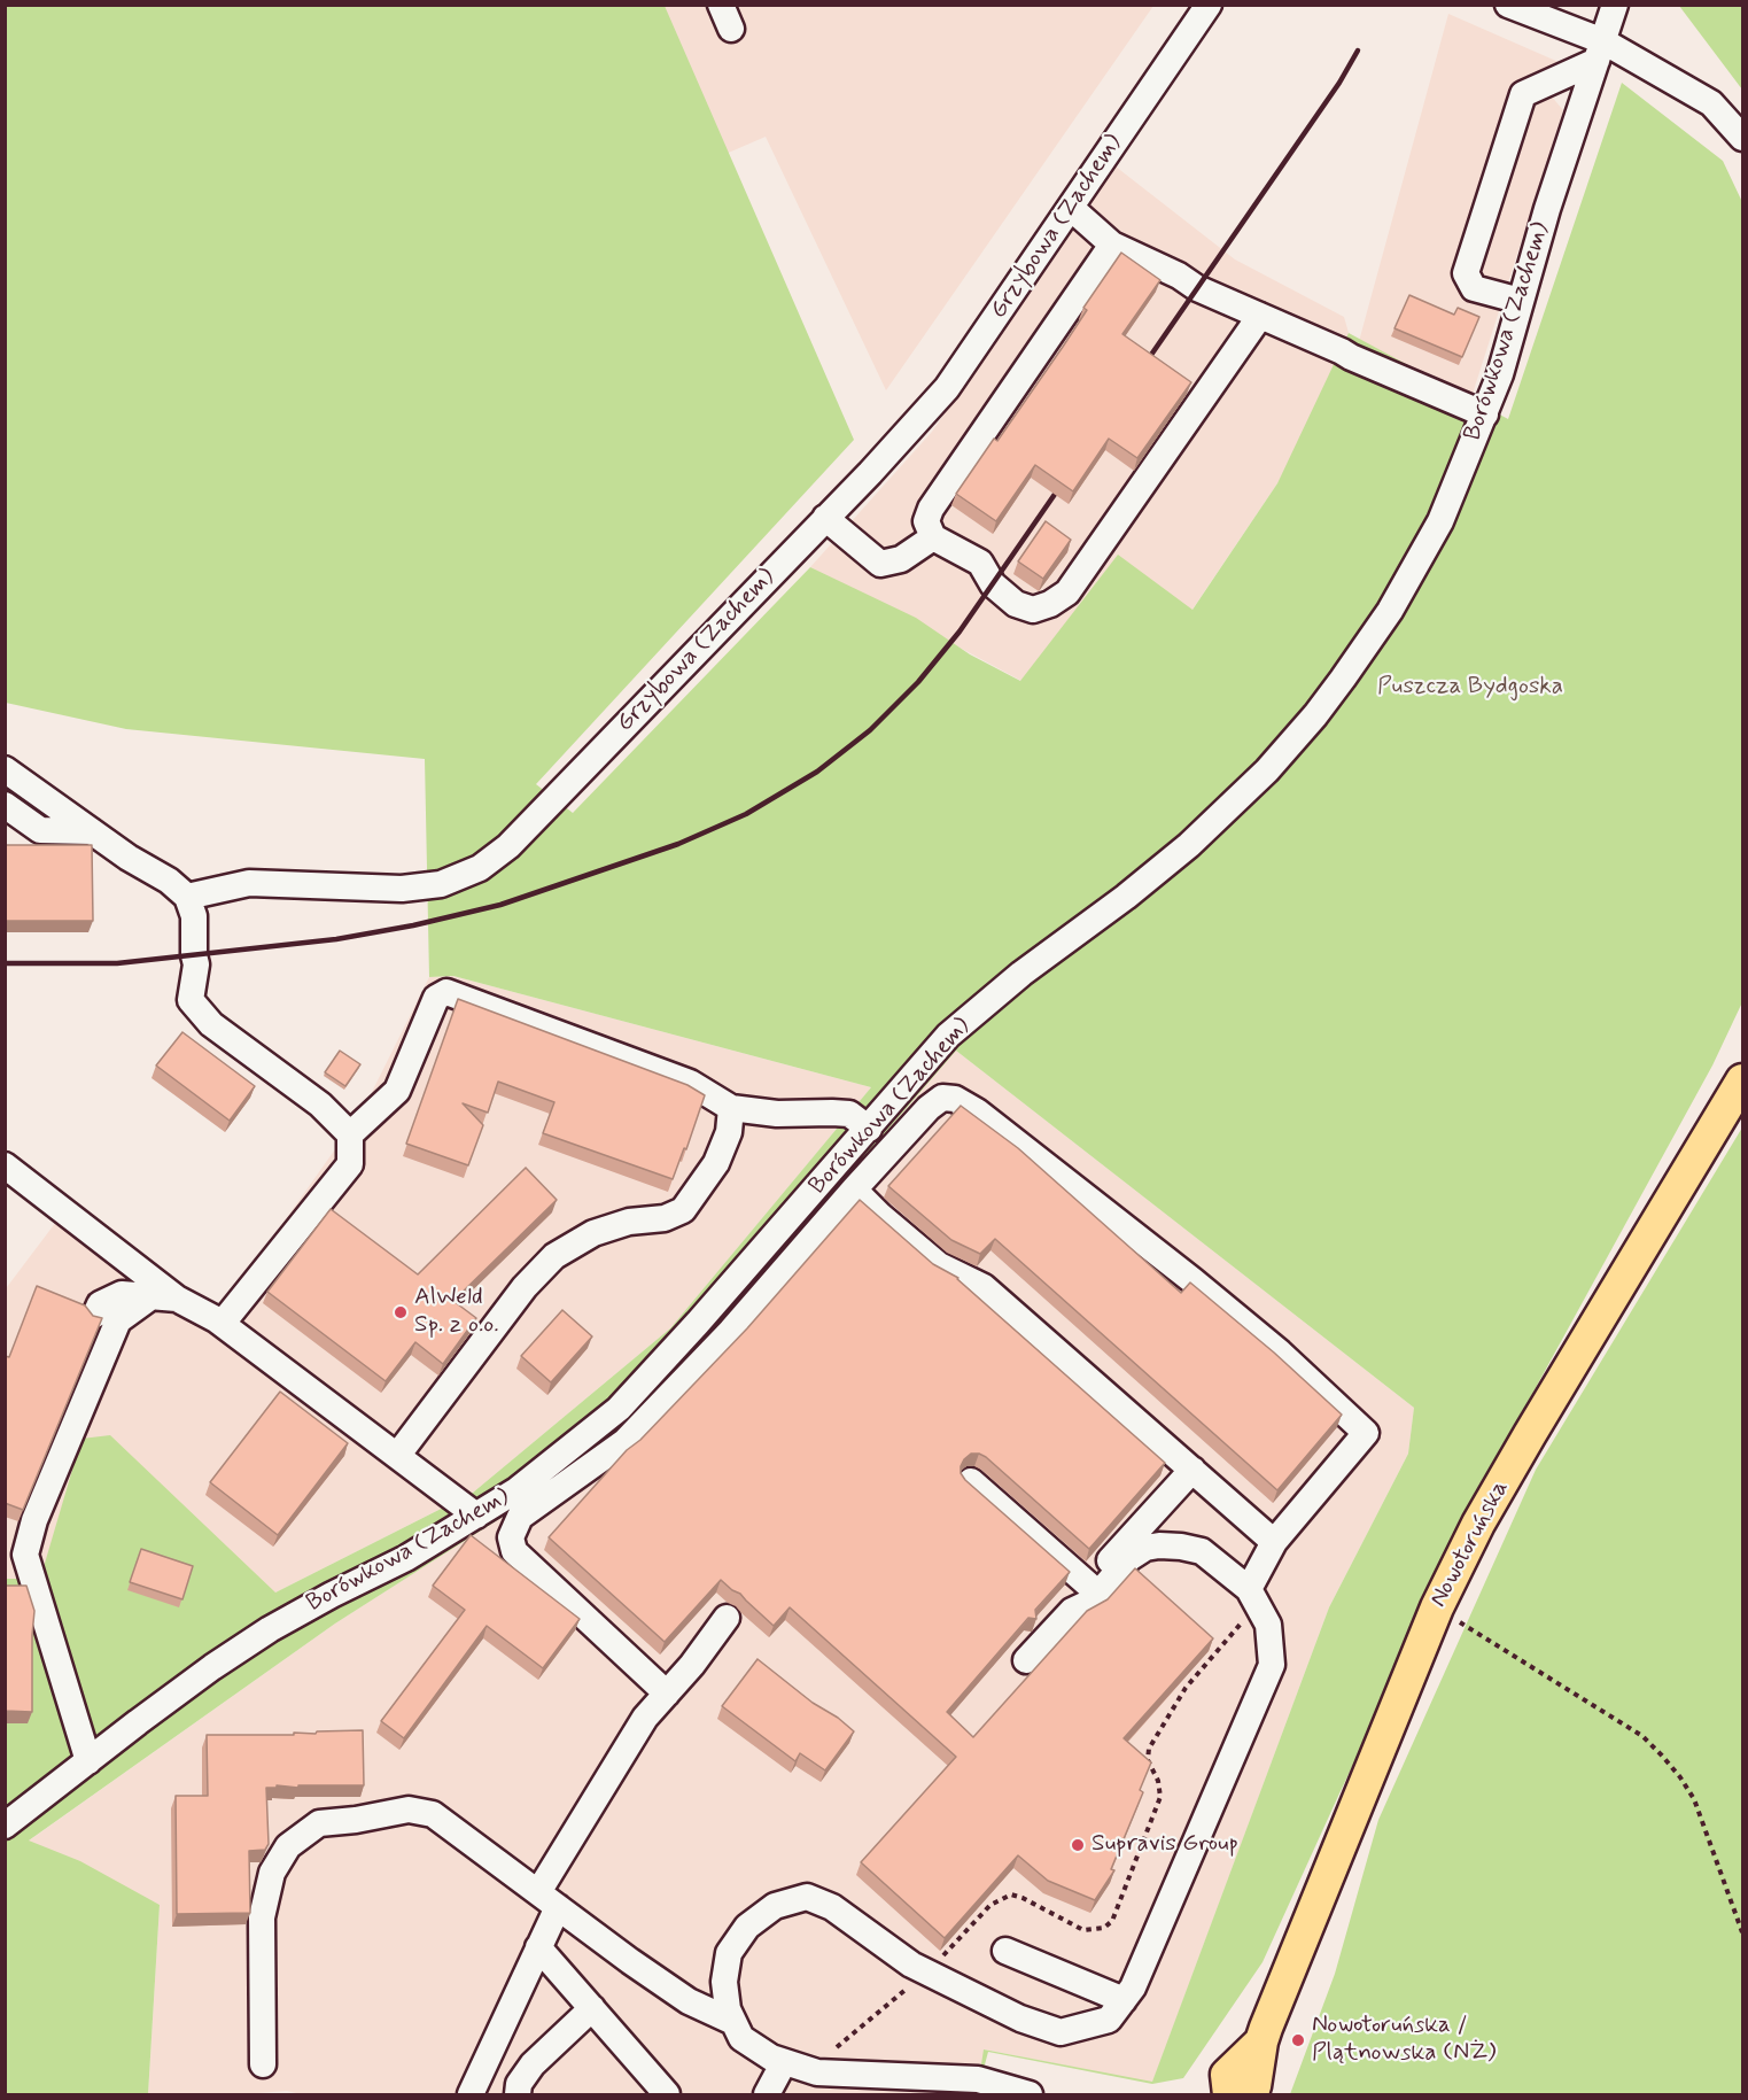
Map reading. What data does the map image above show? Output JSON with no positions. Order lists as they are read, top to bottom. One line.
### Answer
{"streets":{"main road":["Nowotoruńska"],"street":["Grzybowa (Zachem)","Borówkowa (Zachem)"]},"parks":["Puszcza Bydgoska"],"places":["AlWeld Sp. z o.o.","Supravis Group","Nowotoruńska / Plątnowska (NŻ)"]}
